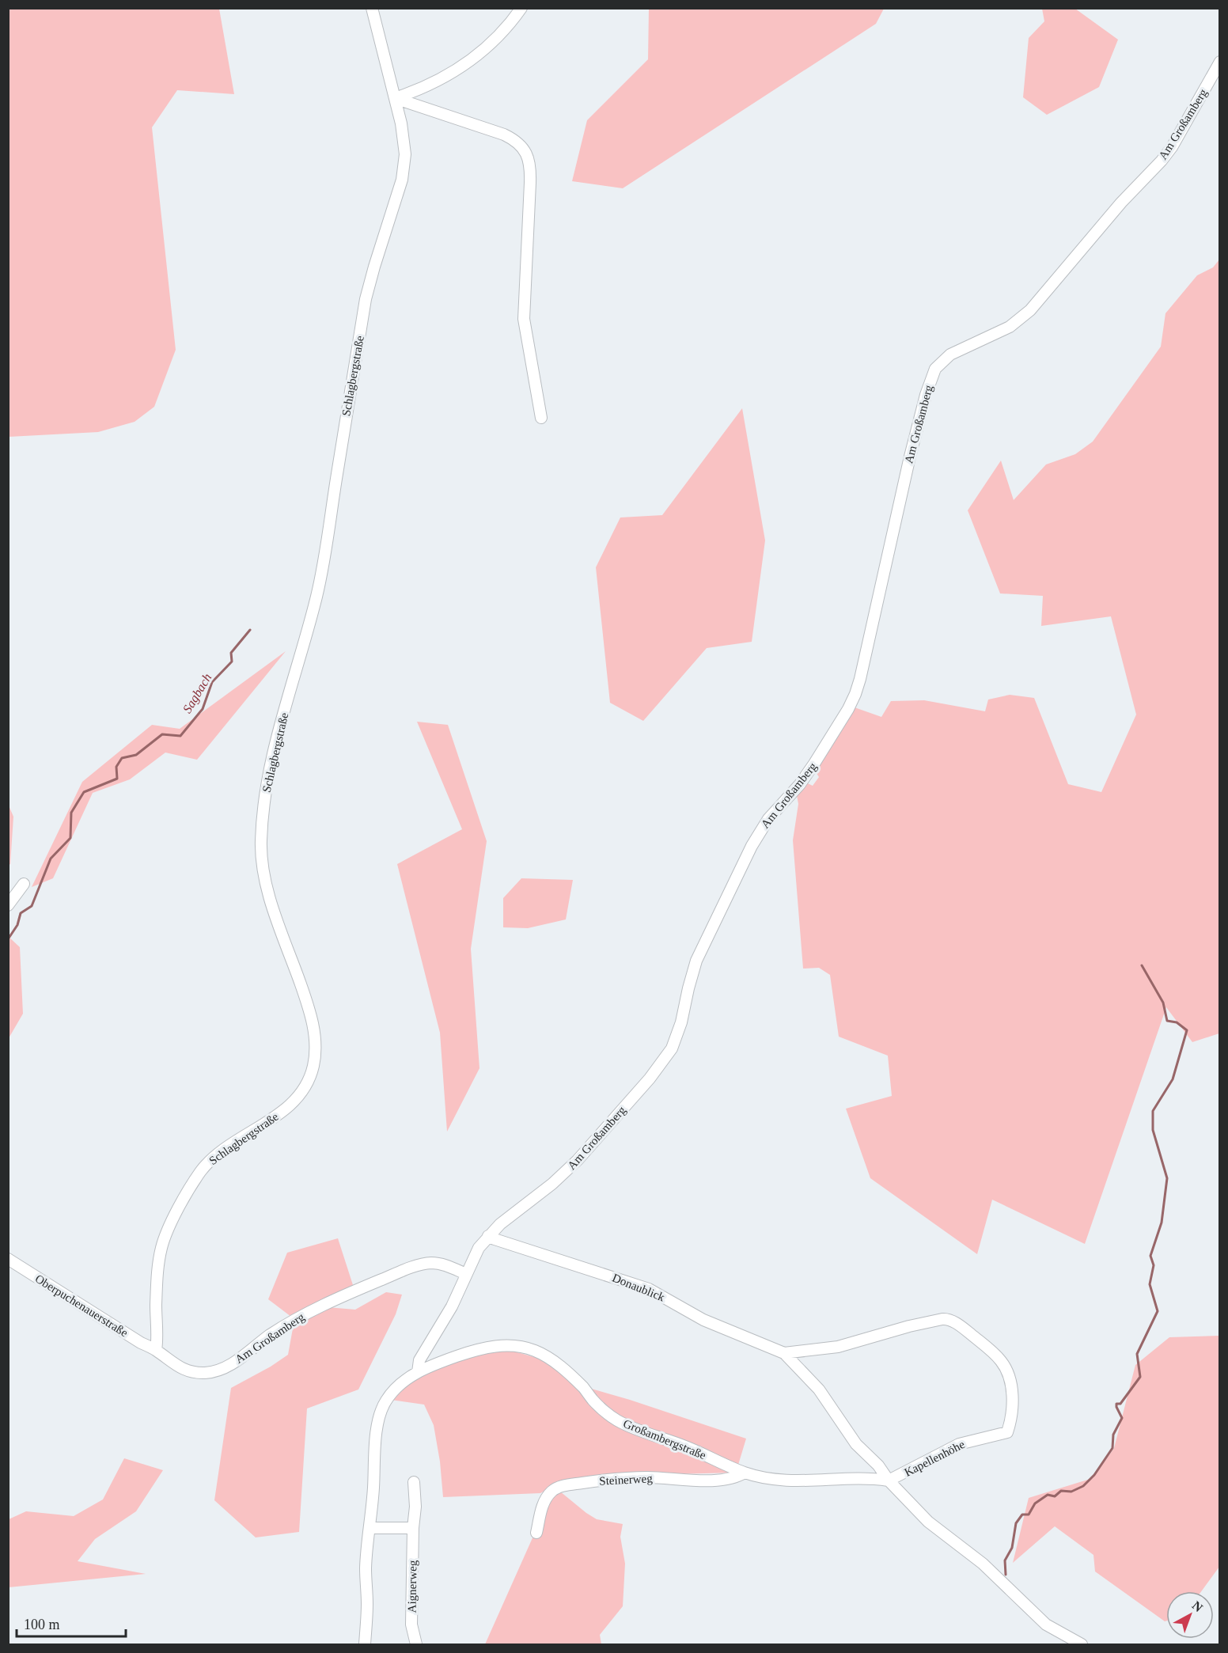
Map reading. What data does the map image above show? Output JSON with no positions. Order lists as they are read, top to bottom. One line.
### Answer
{"streets":{"street":["Am Großamberg","Schlagbergstraße","Donaublick","Oberpuchenauerstraße","Großambergstraße","Kapellenhöhe","Steinerweg","Aignerweg"]},"crossings":[["Am Großamberg","Schlagbergstraße"],["Am Großamberg","Donaublick"],["Am Großamberg","Oberpuchenauerstraße"],["Am Großamberg","Großambergstraße"],["Schlagbergstraße","Oberpuchenauerstraße"],["Donaublick","Kapellenhöhe"],["Großambergstraße","Kapellenhöhe"],["Großambergstraße","Steinerweg"]],"water":["Sagbach"],"scale_bar":"100 m","north":"top right"}
